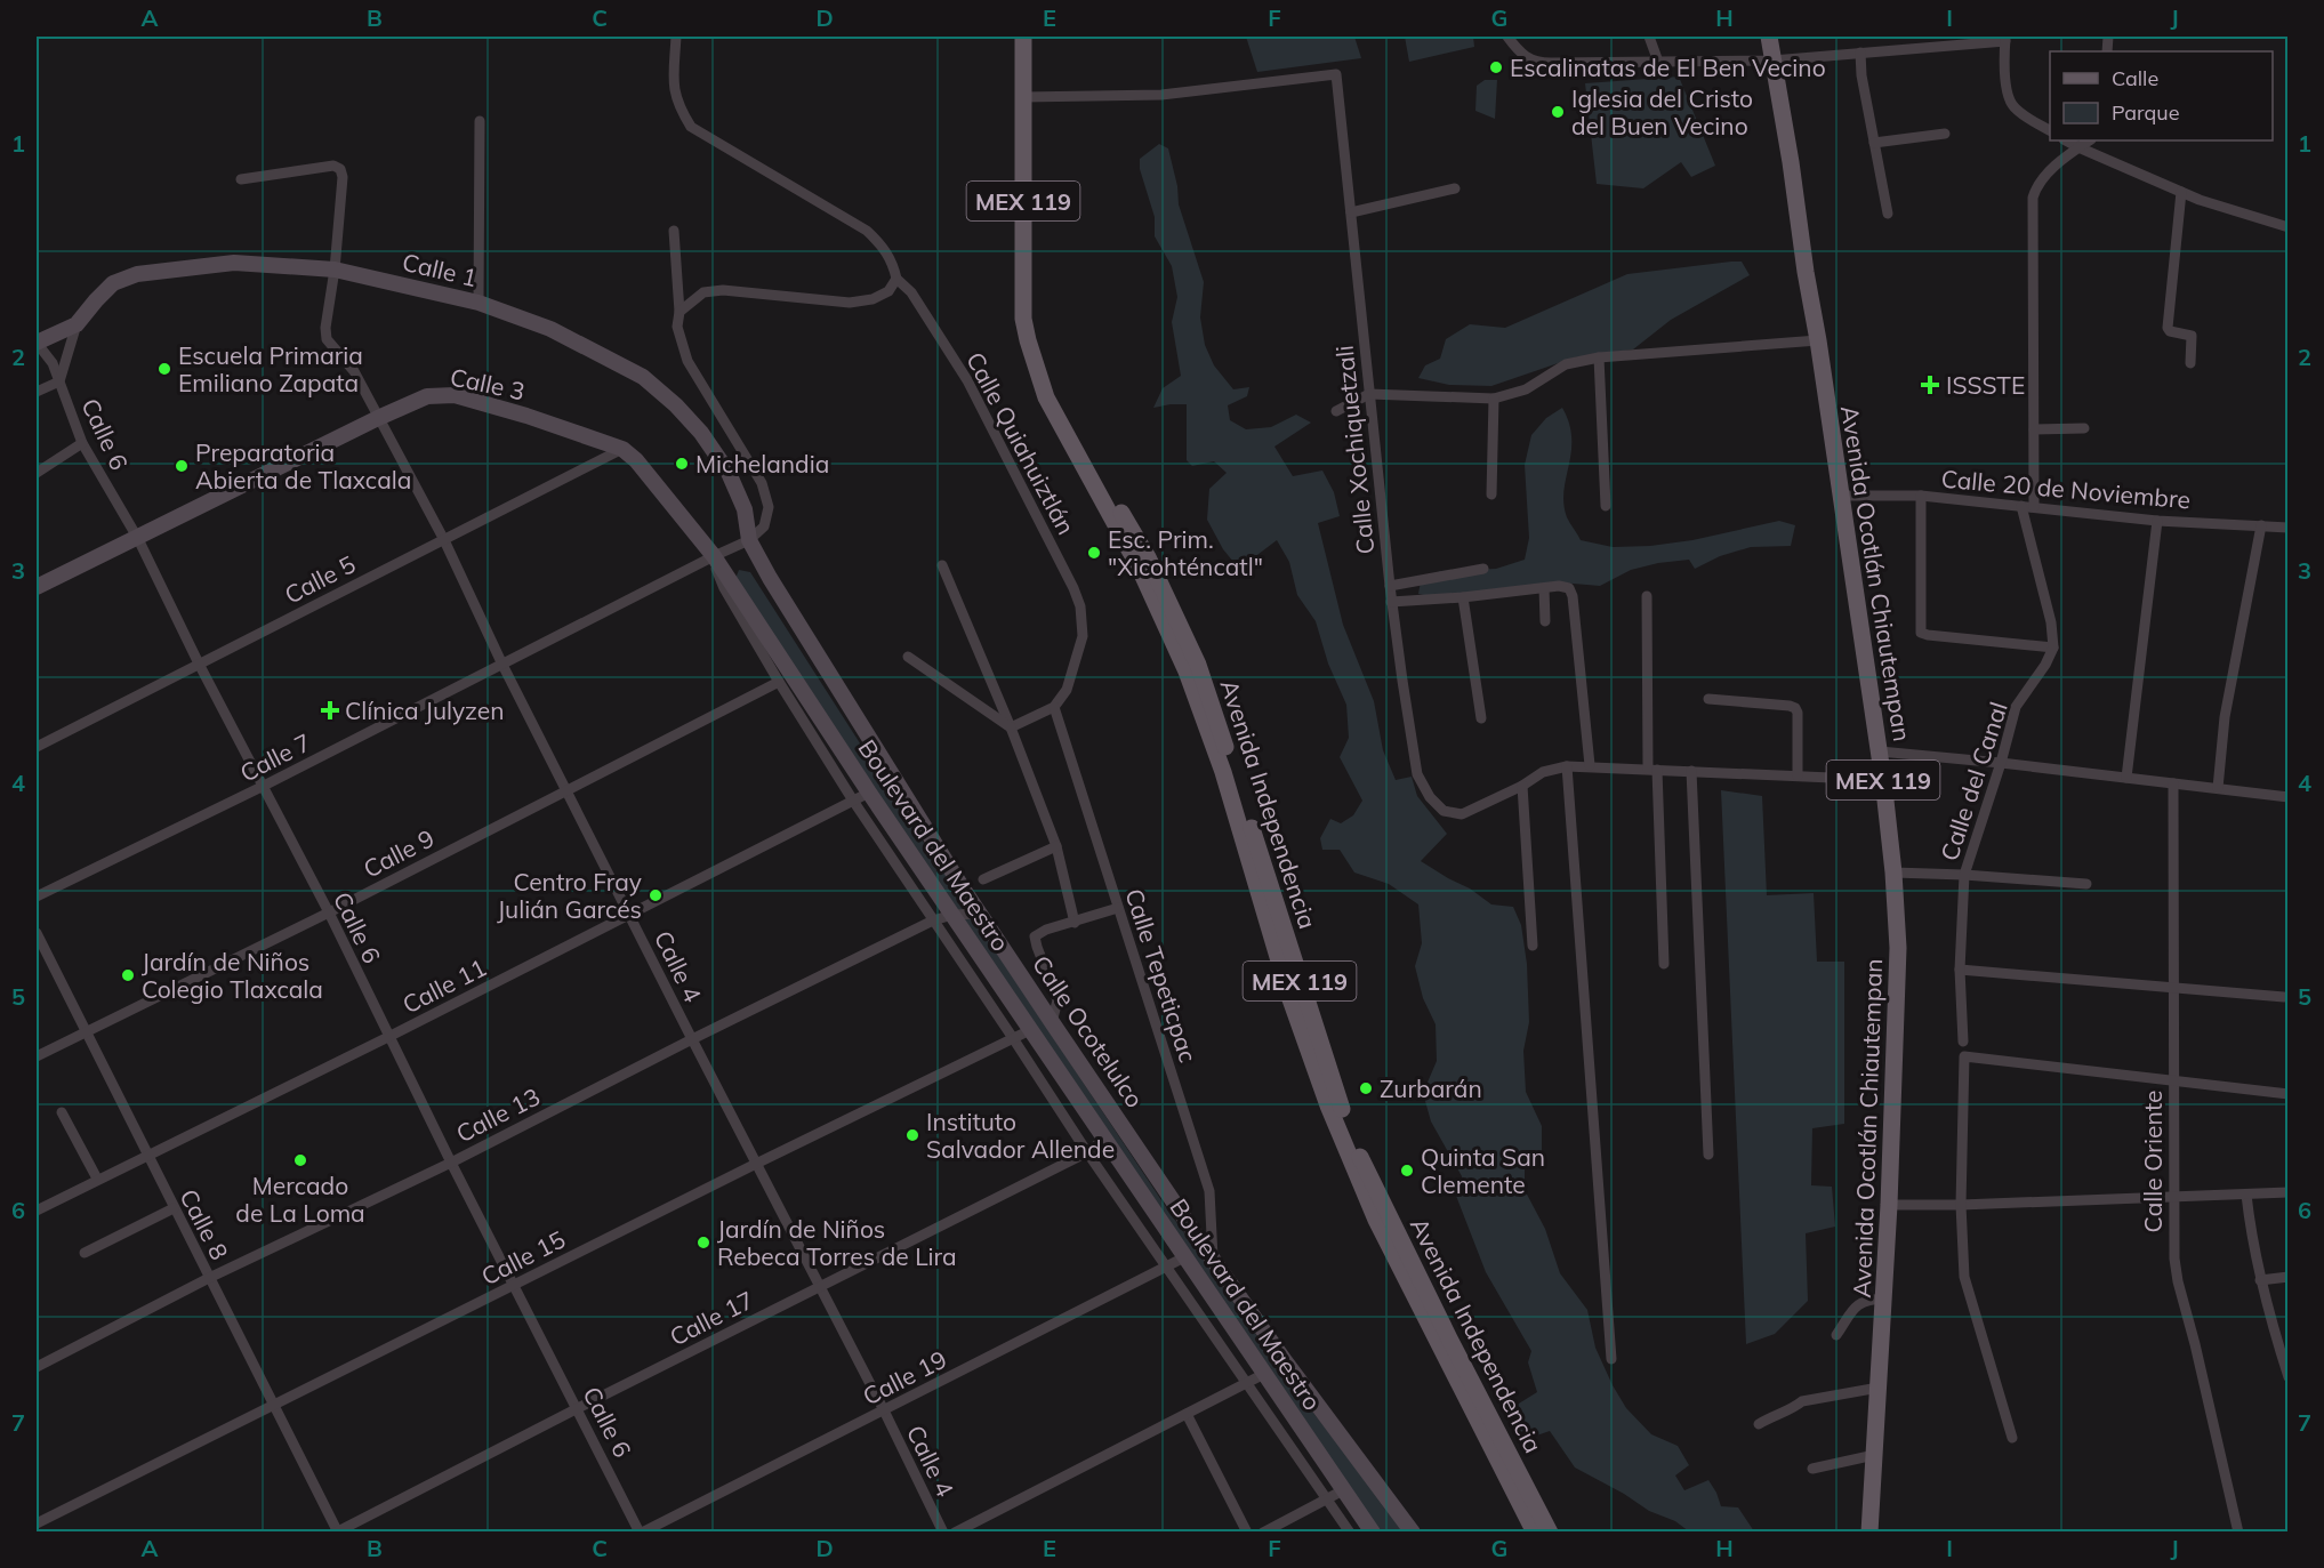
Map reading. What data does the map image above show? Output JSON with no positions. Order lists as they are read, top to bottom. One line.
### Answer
{"streets":{"main road":["MEX 119","Calle 1","Calle 3","Avenida Ocotlán Chiautempan","Avenida Independencia","Boulevard del Maestro","Calle Ocotelulco"],"street":["Calle 6","Calle Quiahuiztlán","Calle Xochiquetzali","Calle 20 de Noviembre","Calle 5","Calle 7","Calle del Canal","Calle 9","Calle 4","Calle Tepeticpac","Calle 11","Calle 13","Calle Oriente","Calle 8","Calle 15","Calle 17","Calle 19"]},"crossings":[["Calle 1","Calle 6"],["Calle 1","Calle 7"],["Calle 1","Calle 4"],["Calle 1","Calle Ocotelulco"],["Calle 3","Calle 6"],["Calle 3","Calle 5"],["Calle 3","Boulevard del Maestro"],["Calle 3","Calle 4"],["Calle 6","Calle 5"],["Calle 6","Calle 7"],["Calle 6","Calle 9"],["Calle 6","Calle 11"],["Calle 6","Calle 13"],["Calle 6","Calle 15"],["Calle 6","Calle 17"],["Calle 6","Calle 19"],["Calle Quiahuiztlán","Calle Tepeticpac"],["Calle Xochiquetzali","Avenida Independencia"],["Calle 20 de Noviembre","Avenida Ocotlán Chiautempan"],["Calle 5","Calle 4"],["Calle 7","Boulevard del Maestro"],["Calle 7","Calle 4"],["Calle 7","Calle Ocotelulco"],["Boulevard del Maestro","Calle 9"],["Boulevard del Maestro","Calle 11"],["Boulevard del Maestro","Calle 13"],["Boulevard del Maestro","Calle 15"],["Boulevard del Maestro","Calle 17"],["Boulevard del Maestro","Calle 19"],["Calle 9","Calle 4"],["Calle 9","Calle 8"],["Calle 4","Calle 11"],["Calle 4","Calle 13"],["Calle 4","Calle 15"],["Calle 4","Calle 17"],["Calle 4","Calle 19"],["Calle Tepeticpac","Calle Ocotelulco"],["Calle 11","Calle 8"],["Calle Ocotelulco","Calle 13"],["Calle 13","Calle 8"],["Calle 8","Calle 15"],["Calle 8","Calle 17"]],"places":{"other":["Escalinatas de El Ben Vecino","Iglesia del Cristo del Buen Vecino","Escuela Primaria Emiliano Zapata","Michelandia","Preparatoria Abierta de Tlaxcala","Esc. Prim. \"Xicohténcatl\"","Centro Fray Julián Garcés","Jardín de Niños Colegio Tlaxcala","Zurbarán","Instituto Salvador Allende","Mercado de La Loma","Quinta San Clemente","Jardín de Niños Rebeca Torres de Lira"],"health":["ISSSTE","Clínica Julyzen"]},"legend":["Calle","Parque"],"grid":{"columns":["A","B","C","D","E","F","G","H","I","J"],"rows":["1","2","3","4","5","6","7"]}}
